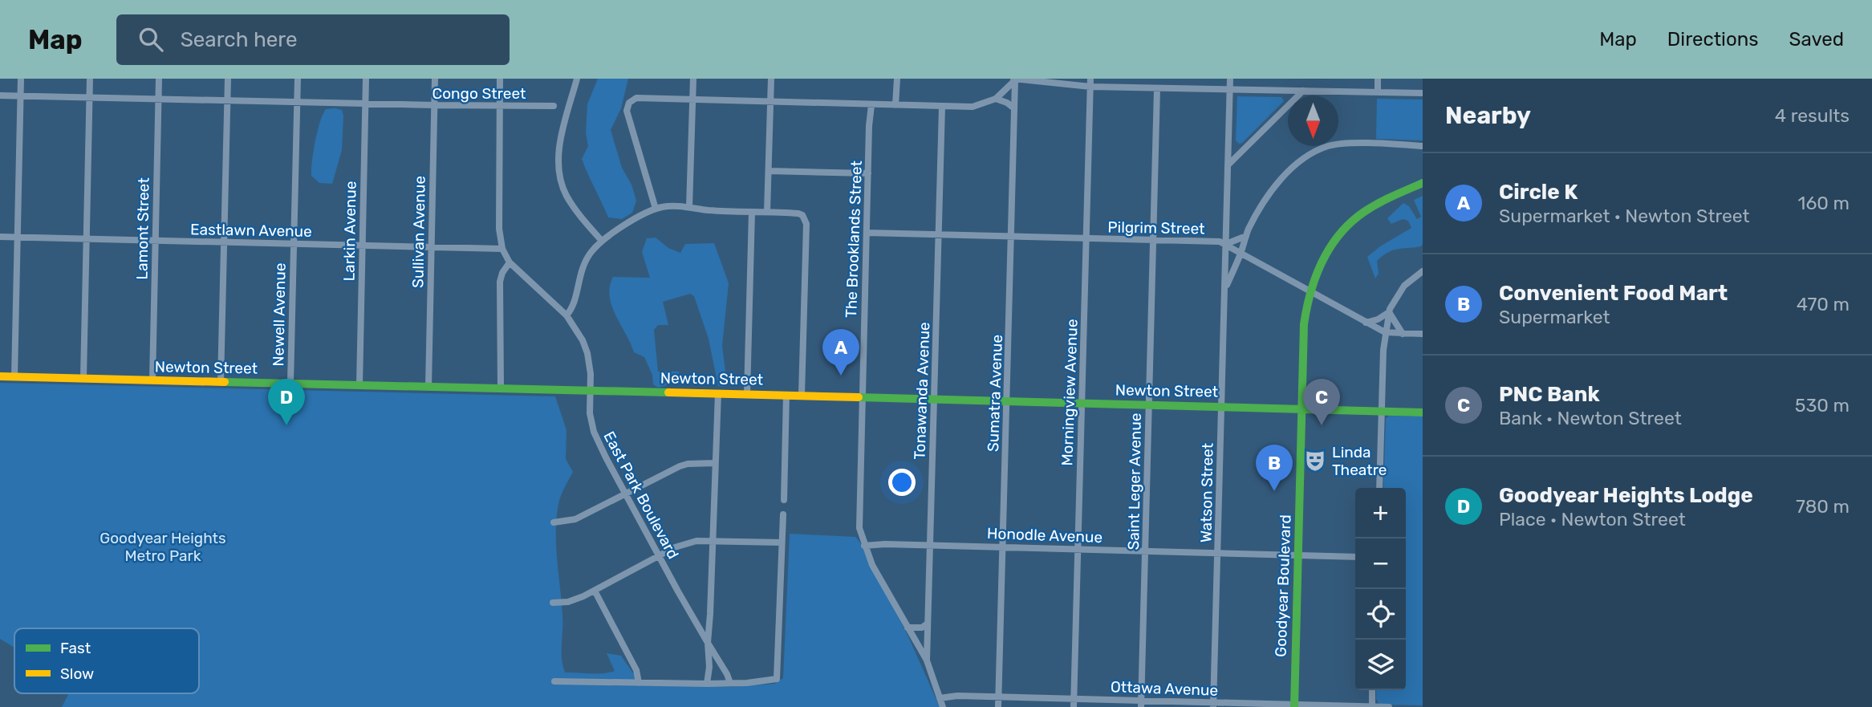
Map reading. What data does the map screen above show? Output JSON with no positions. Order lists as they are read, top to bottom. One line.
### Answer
{"streets":{"street":["Congo Street","Pilgrim Street","Lamont Street","Eastlawn Avenue","Larkin Avenue","Sullivan Avenue","The Brooklands Street","Newell Avenue","Newton Street","Tonawanda Avenue","Morningview Avenue","Sumatra Avenue","Saint Leger Avenue","Watson Street","East Park Boulevard","Honodle Avenue","Goodyear Boulevard","Ottawa Avenue"]},"crossings":[["Congo Street","Lamont Street"],["Congo Street","Larkin Avenue"],["Congo Street","Sullivan Avenue"],["Congo Street","Newell Avenue"],["Congo Street","East Park Boulevard"],["Pilgrim Street","The Brooklands Street"],["Pilgrim Street","Tonawanda Avenue"],["Pilgrim Street","Morningview Avenue"],["Pilgrim Street","Sumatra Avenue"],["Pilgrim Street","Saint Leger Avenue"],["Pilgrim Street","Watson Street"],["Pilgrim Street","Goodyear Boulevard"],["Lamont Street","Eastlawn Avenue"],["Lamont Street","Newton Street"],["Eastlawn Avenue","Larkin Avenue"],["Eastlawn Avenue","Sullivan Avenue"],["Eastlawn Avenue","Newell Avenue"],["Eastlawn Avenue","East Park Boulevard"],["Larkin Avenue","Newton Street"],["Sullivan Avenue","Newton Street"],["The Brooklands Street","Newton Street"],["The Brooklands Street","Tonawanda Avenue"],["The Brooklands Street","Honodle Avenue"],["Newell Avenue","Newton Street"],["Newton Street","Tonawanda Avenue"],["Newton Street","Morningview Avenue"],["Newton Street","Sumatra Avenue"],["Newton Street","Saint Leger Avenue"],["Newton Street","Watson Street"],["Newton Street","East Park Boulevard"],["Newton Street","Goodyear Boulevard"],["Tonawanda Avenue","Honodle Avenue"],["Tonawanda Avenue","Ottawa Avenue"],["Morningview Avenue","Honodle Avenue"],["Morningview Avenue","Ottawa Avenue"],["Sumatra Avenue","Honodle Avenue"],["Sumatra Avenue","Ottawa Avenue"],["Saint Leger Avenue","Honodle Avenue"],["Saint Leger Avenue","Ottawa Avenue"],["Watson Street","Honodle Avenue"],["Watson Street","Ottawa Avenue"],["Honodle Avenue","Goodyear Boulevard"],["Goodyear Boulevard","Ottawa Avenue"]],"parks":["Goodyear Heights Metro Park"],"places":{"theatre":["Linda Theatre"]},"legend":["Fast","Slow"],"north":"bottom","page":{"header":"Map","search":"Search here","nav":["Map","Directions","Saved"],"heading":["Nearby","4 results"],"list":[{"mark":"A","name":"Circle K","note":"Supermarket · Newton Street","value":"160 m"},{"mark":"B","name":"Convenient Food Mart","note":"Supermarket","value":"470 m"},{"mark":"C","name":"PNC Bank","note":"Bank · Newton Street","value":"530 m"},{"mark":"D","name":"Goodyear Heights Lodge","note":"Place · Newton Street","value":"780 m"}],"pins":["A","C","D","B"],"map_buttons":["+","−"]}}
